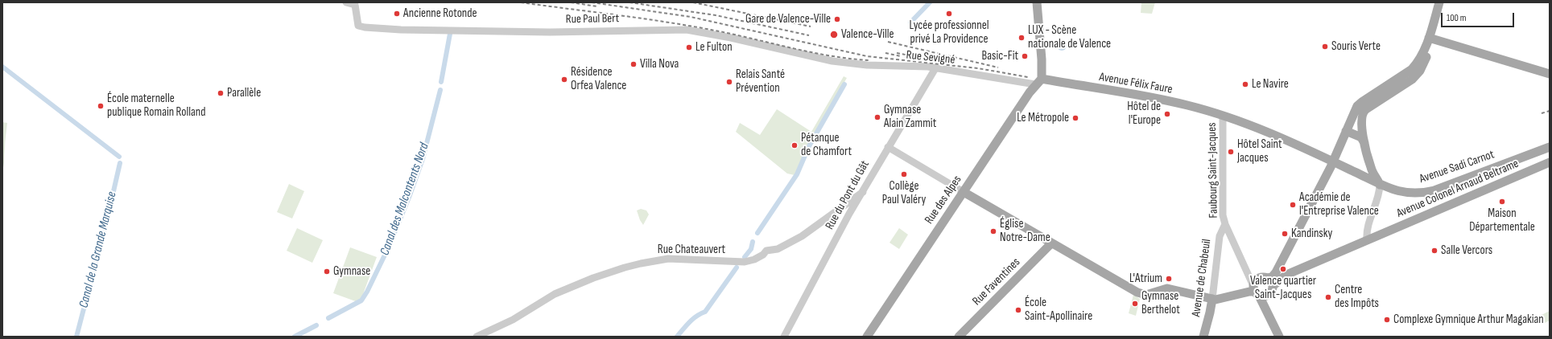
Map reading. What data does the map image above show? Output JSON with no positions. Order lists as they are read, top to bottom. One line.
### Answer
{"streets":{"main road":["Avenue Félix Faure","Avenue Sadi Carnot","Avenue Colonel Arnaud Beltrame","Rue des Alpes","Avenue de Chabeuil","Rue Faventines"],"street":["Rue Paul Bert","Rue Sevigné","Faubourg Saint-Jacques","Rue du Pont du Gât","Rue Chateauvert"]},"crossings":[["Rue Paul Bert","Rue Sevigné"],["Rue Sevigné","Avenue Félix Faure"],["Rue Sevigné","Rue du Pont du Gât"],["Rue Sevigné","Rue des Alpes"],["Avenue Félix Faure","Avenue Sadi Carnot"],["Avenue Félix Faure","Faubourg Saint-Jacques"],["Avenue Félix Faure","Rue des Alpes"],["Avenue Sadi Carnot","Faubourg Saint-Jacques"],["Faubourg Saint-Jacques","Avenue Colonel Arnaud Beltrame"],["Faubourg Saint-Jacques","Avenue de Chabeuil"],["Rue du Pont du Gât","Rue Chateauvert"]],"water":["Canal des Malcontents Nord","Canal de la Grande Marquise"],"places":["Ancienne Rotonde","Lycée professionnel privé La Providence","Gare de Valence-Ville","Valence-Ville","LUX - Scène nationale de Valence","Souris Verte","Le Fulton","Basic-Fit","Villa Nova","Résidence Orfea Valence","Relais Santé Prévention","Le Navire","Parallèle","École maternelle publique Romain Rolland","Hôtel de l'Europe","Gymnase Alain Zammit","Le Métropole","Pétanque de Chamfort","Hôtel Saint Jacques","Collège Paul Valéry","Maison Départementale","Académie de l'Entreprise Valence","Église Notre-Dame","Kandinsky","Salle Vercors","Valence quartier Saint-Jacques","Gymnase","L'Atrium","Centre des Impôts","Gymnase Berthelot","École Saint-Apollinaire","Complexe Gymnique Arthur Magakian"],"scale_bar":"100 m"}
